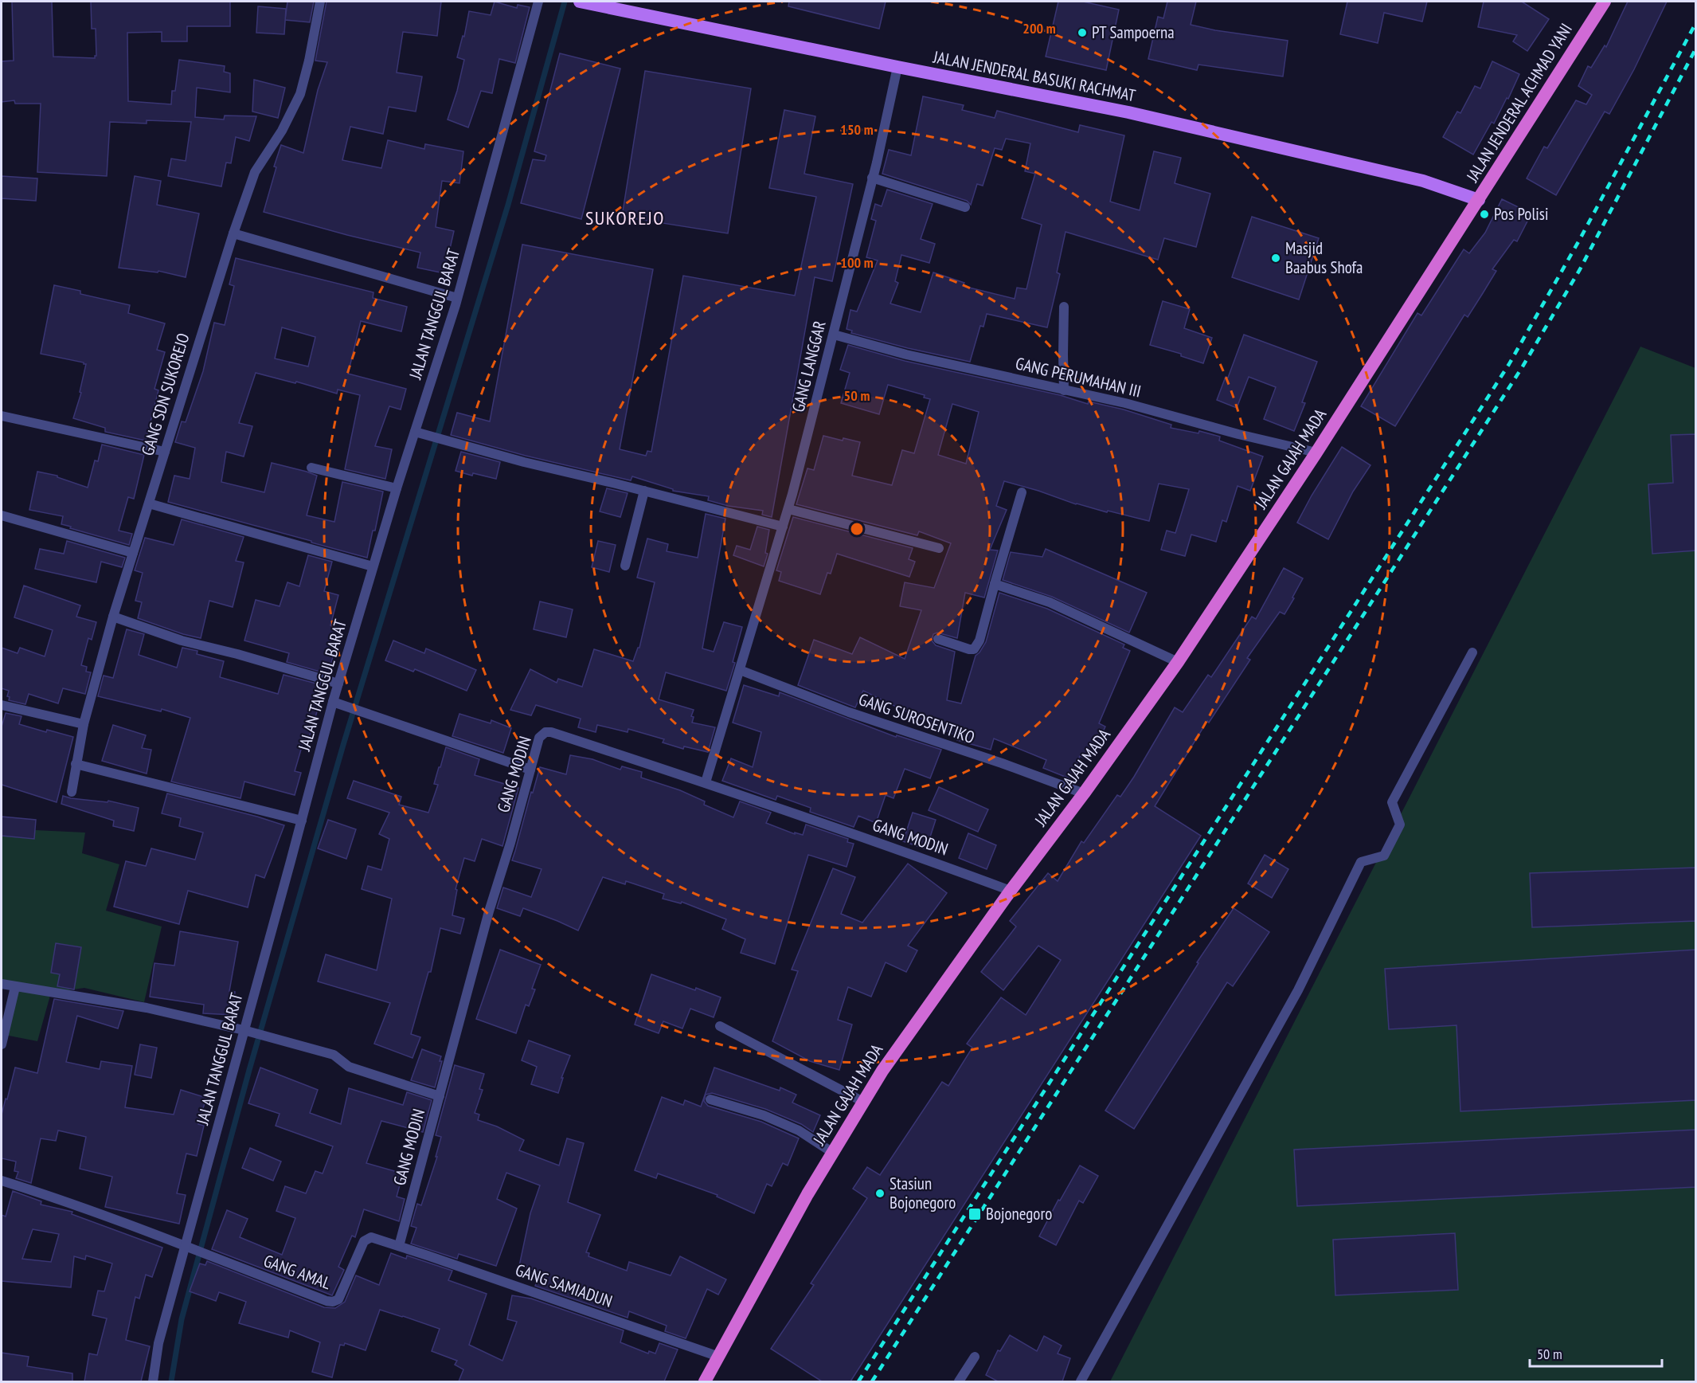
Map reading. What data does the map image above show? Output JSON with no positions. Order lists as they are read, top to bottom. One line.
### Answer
{"streets":{"highway":["JALAN JENDERAL ACHMAD YANI","JALAN GAJAH MADA"],"main road":["JALAN JENDERAL BASUKI RACHMAT"],"street":["JALAN TANGGUL BARAT","GANG LANGGAR","GANG PERUMAHAN III","GANG SDN SUKOREJO","GANG SUROSENTIKO","GANG MODIN","GANG AMAL","GANG SAMIADUN"]},"crossings":[["JALAN JENDERAL BASUKI RACHMAT","JALAN JENDERAL ACHMAD YANI"],["JALAN JENDERAL BASUKI RACHMAT","GANG LANGGAR"],["JALAN JENDERAL BASUKI RACHMAT","JALAN GAJAH MADA"],["JALAN JENDERAL ACHMAD YANI","JALAN GAJAH MADA"],["JALAN TANGGUL BARAT","GANG AMAL"],["GANG LANGGAR","GANG PERUMAHAN III"],["GANG LANGGAR","GANG SUROSENTIKO"],["GANG LANGGAR","GANG MODIN"],["GANG PERUMAHAN III","JALAN GAJAH MADA"],["JALAN GAJAH MADA","GANG SUROSENTIKO"],["JALAN GAJAH MADA","GANG MODIN"],["JALAN GAJAH MADA","GANG SAMIADUN"],["GANG MODIN","GANG AMAL"],["GANG MODIN","GANG SAMIADUN"],["GANG AMAL","GANG SAMIADUN"]],"districts":["SUKOREJO"],"places":{"other":["PT Sampoerna","Pos Polisi","Masjid Baabus Shofa","Stasiun Bojonegoro"],"transit":["Bojonegoro"]},"scale_bar":"50 m","rings":["200 m","150 m","100 m","50 m"]}
